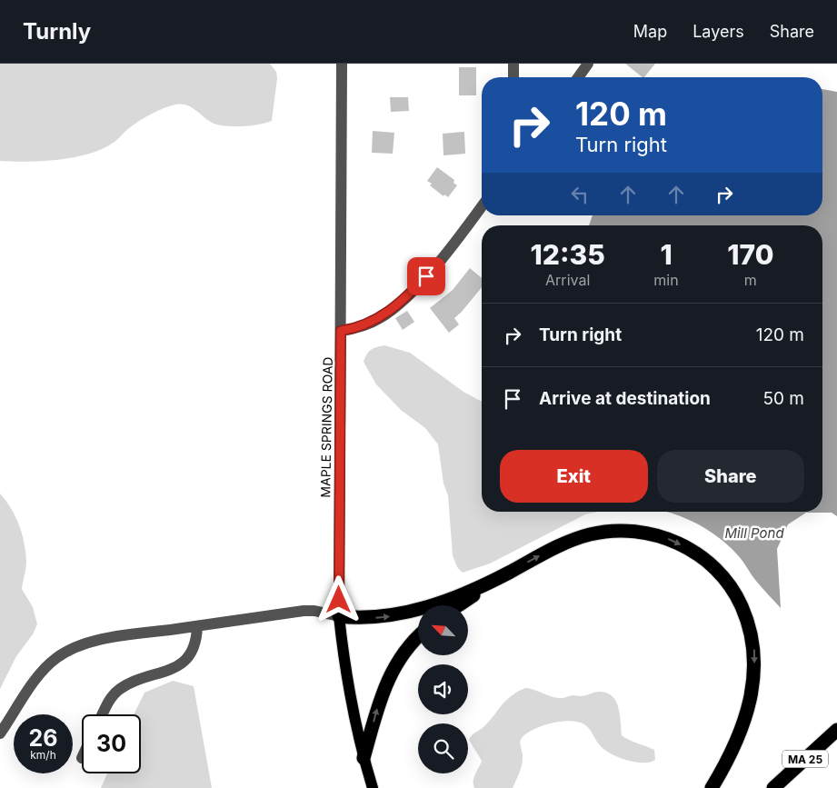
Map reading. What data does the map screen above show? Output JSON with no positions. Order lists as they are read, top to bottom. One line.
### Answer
{"streets":{"highway":["MA 25"],"main road":["MAPLE SPRINGS ROAD"]},"water":["Mill Pond"],"north":"top left","page":{"header":"Turnly","nav":["Map","Layers","Share"],"turn":["120 m","Turn right"],"eta":["12:35","Arrival","1","min","170","m"],"list":[{"name":"Turn right","value":"120 m"},{"name":"Arrive at destination","value":"50 m"}],"buttons":["Exit","Share"],"speed":"26 km/h","limit":"30"}}
